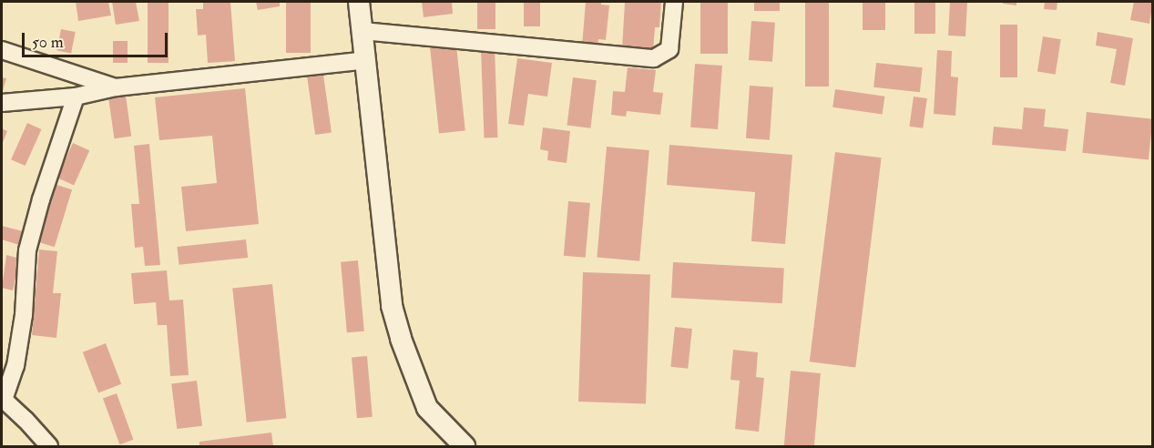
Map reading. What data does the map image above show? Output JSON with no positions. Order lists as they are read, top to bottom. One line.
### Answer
{"scale_bar":"50 m"}
